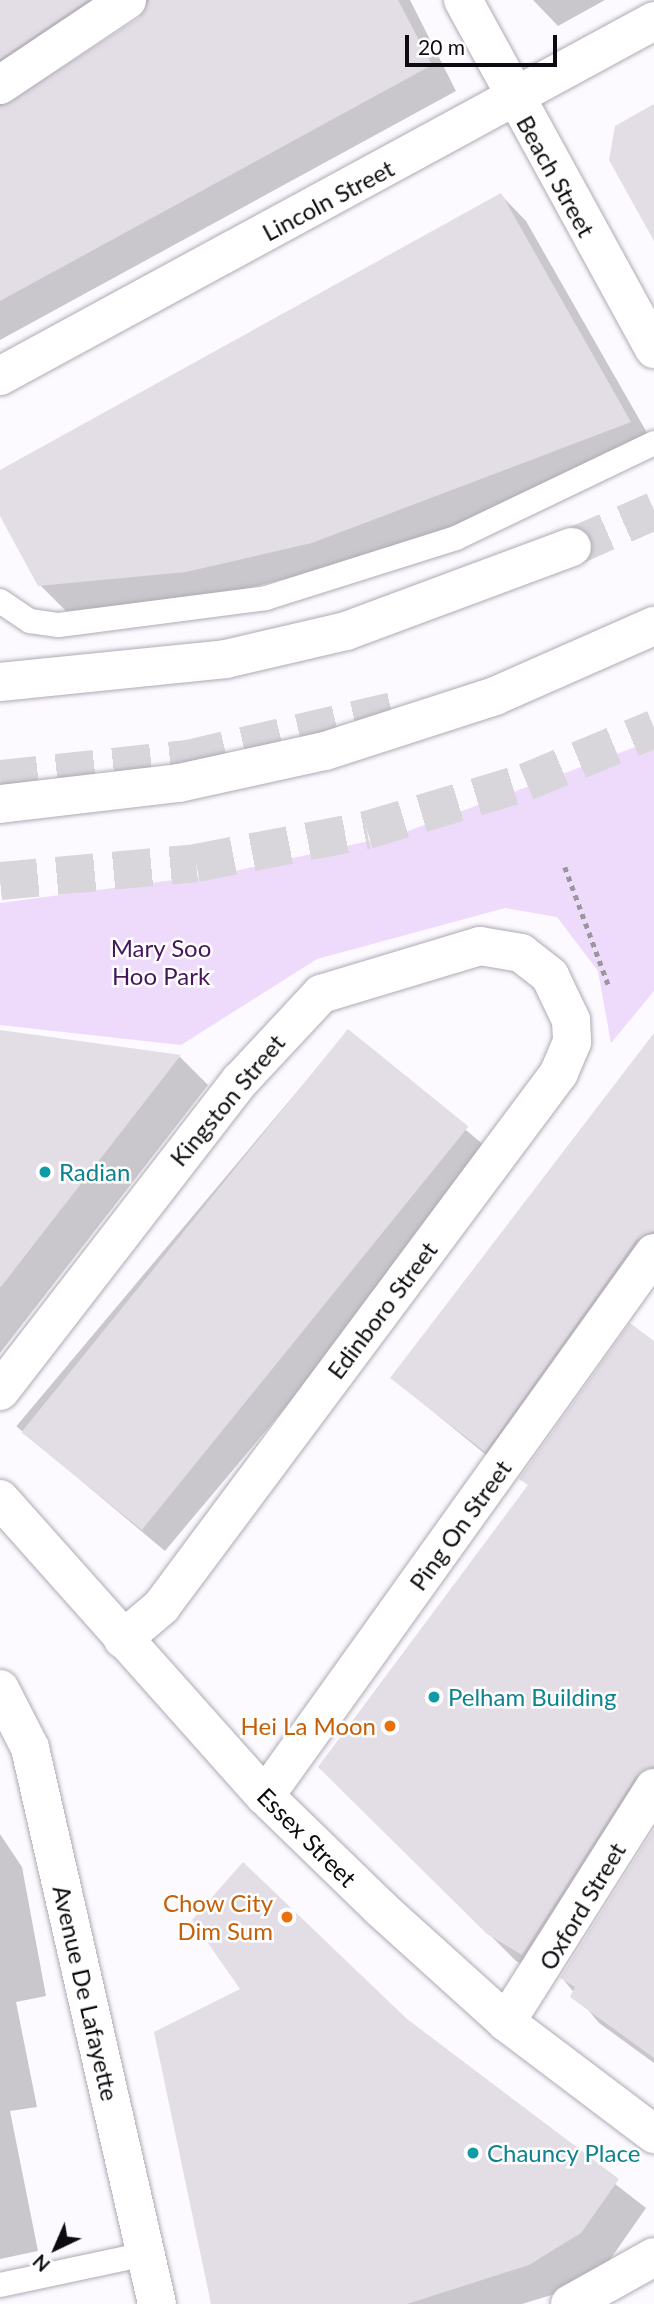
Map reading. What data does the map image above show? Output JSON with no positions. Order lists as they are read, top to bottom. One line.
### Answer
{"streets":{"main road":["Beach Street","Lincoln Street","Kingston Street","Edinboro Street","Ping On Street","Essex Street","Oxford Street","Avenue De Lafayette"]},"crossings":[["Beach Street","Lincoln Street"],["Kingston Street","Edinboro Street"],["Edinboro Street","Essex Street"],["Ping On Street","Essex Street"],["Essex Street","Oxford Street"]],"parks":["Mary Soo Hoo Park"],"places":["Radian","Pelham Building","Hei La Moon","Chow City Dim Sum","Chauncy Place"],"scale_bar":"20 m","north":"bottom left"}
